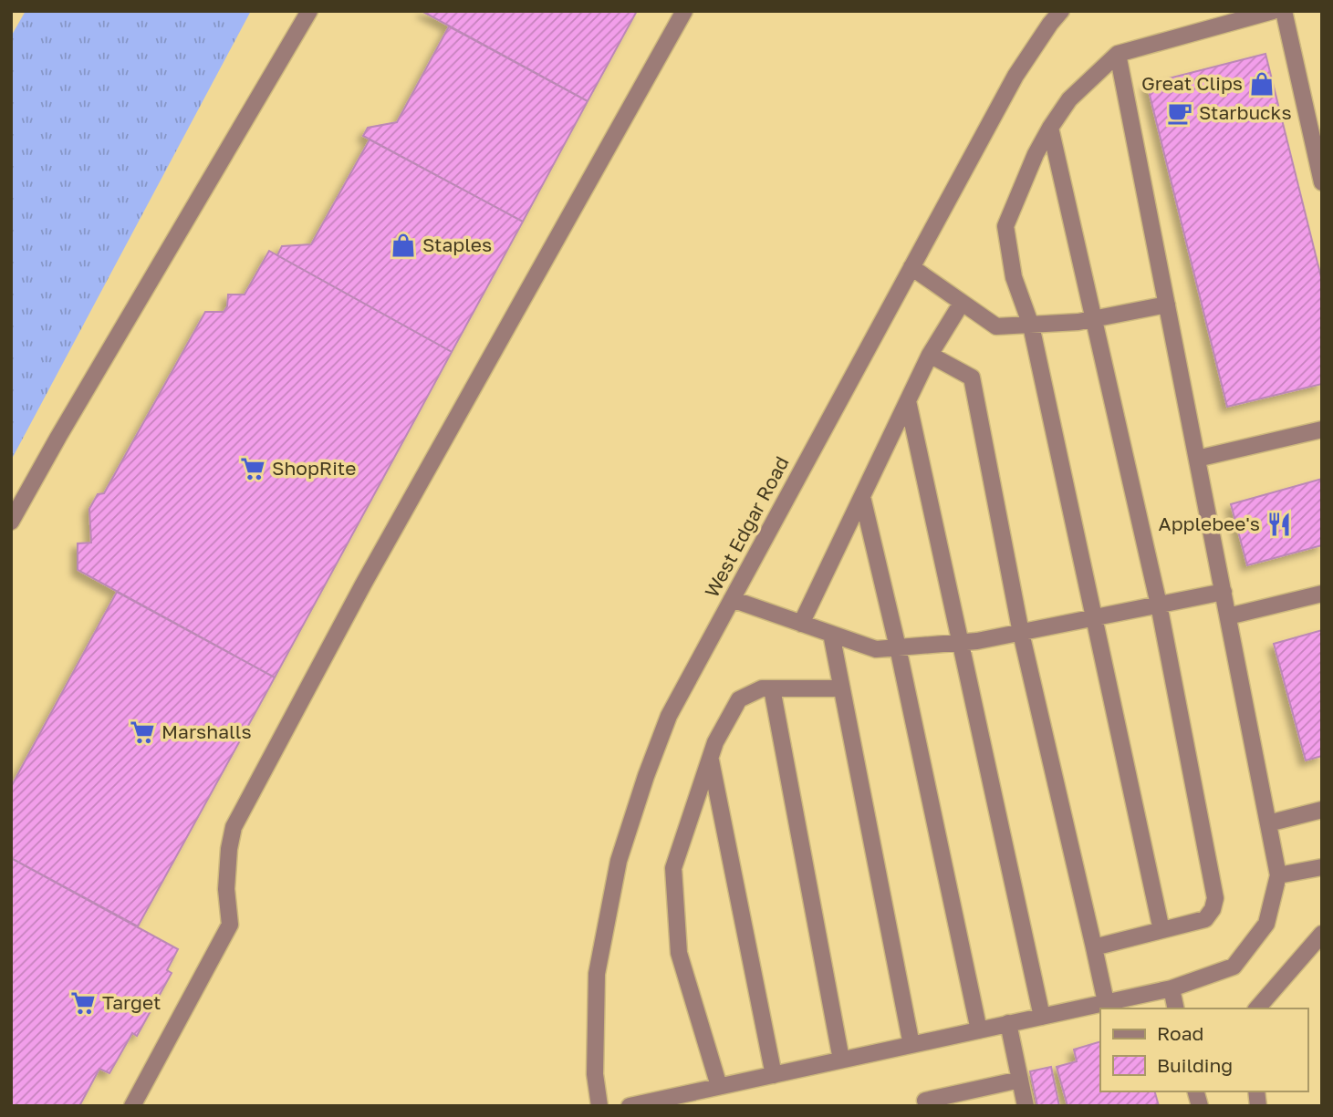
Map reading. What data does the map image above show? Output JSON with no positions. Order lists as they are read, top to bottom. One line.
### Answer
{"streets":{"lane":["West Edgar Road"]},"places":{"shop":["Great Clips","Staples"],"cafe":["Starbucks"],"supermarket":["ShopRite","Marshalls","Target"],"restaurant":["Applebee's"]},"legend":["Road","Building"]}
